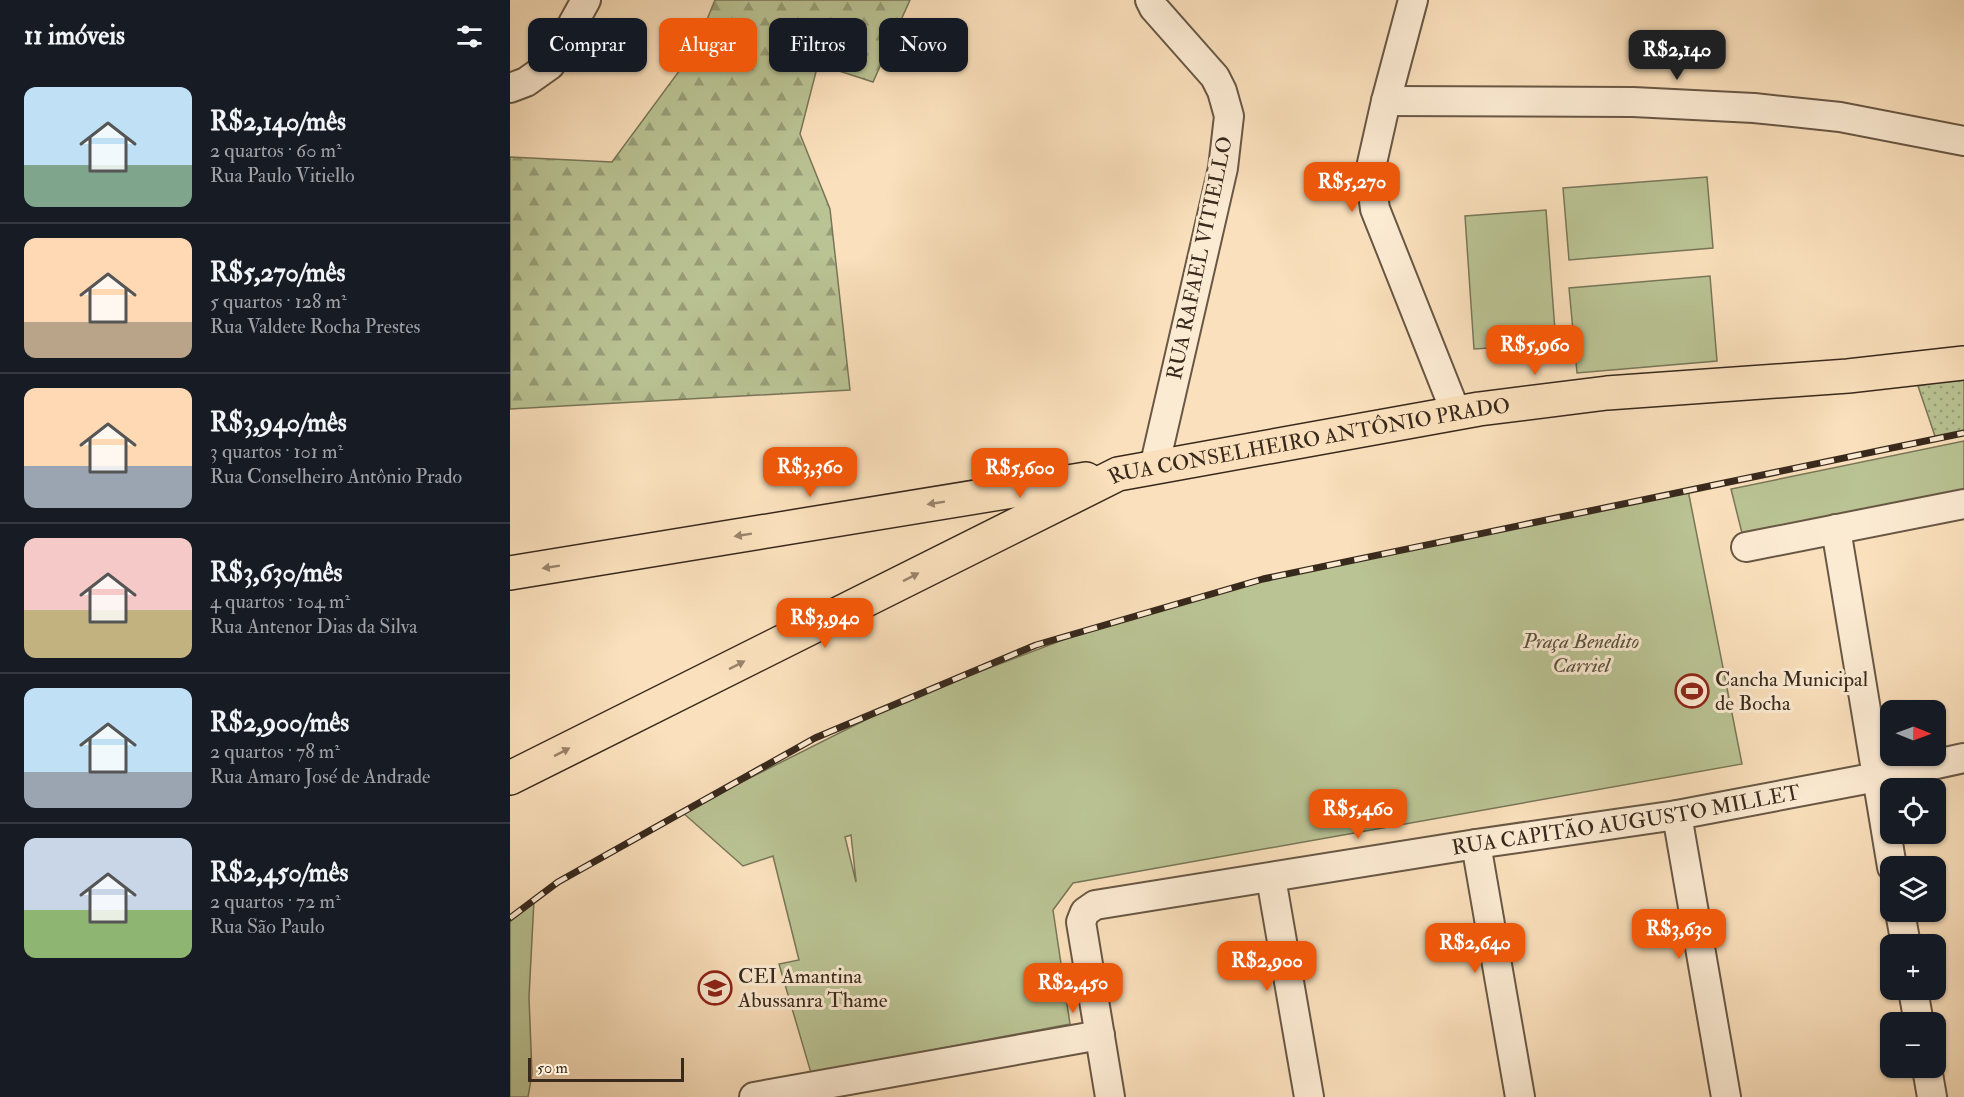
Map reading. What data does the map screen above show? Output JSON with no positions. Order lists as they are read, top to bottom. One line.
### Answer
{"streets":{"main road":["RUA CONSELHEIRO ANTÔNIO PRADO"],"street":["RUA RAFAEL VITIELLO","RUA CAPITÃO AUGUSTO MILLET"]},"crossings":[["RUA RAFAEL VITIELLO","RUA CONSELHEIRO ANTÔNIO PRADO"]],"parks":["Praça Benedito Carriel"],"places":{"sports":["Cancha Municipal de Bocha"],"school or university":["CEI Amantina Abussanra Thame"]},"scale_bar":"50 m","north":"right","page":{"heading":"11 imóveis","chip":["Comprar","Alugar","Filtros","Novo"],"price":["R$2,140","R$5,270","R$5,960","R$3,360","R$5,600","R$3,940","R$5,460","R$3,630","R$2,640","R$2,900","R$2,450"],"list":[{"name":"R$2,140/mês","note":"2 quartos · 60 m² · Rua Paulo Vitiello"},{"name":"R$5,270/mês","note":"5 quartos · 128 m² · Rua Valdete Rocha Prestes"},{"name":"R$3,940/mês","note":"3 quartos · 101 m² · Rua Conselheiro Antônio Prado"},{"name":"R$3,630/mês","note":"4 quartos · 104 m² · Rua Antenor Dias da Silva"},{"name":"R$2,900/mês","note":"2 quartos · 78 m² · Rua Amaro José de Andrade"},{"name":"R$2,450/mês","note":"2 quartos · 72 m² · Rua São Paulo"}],"map_buttons":["+","−"],"scale":"50 m"}}
